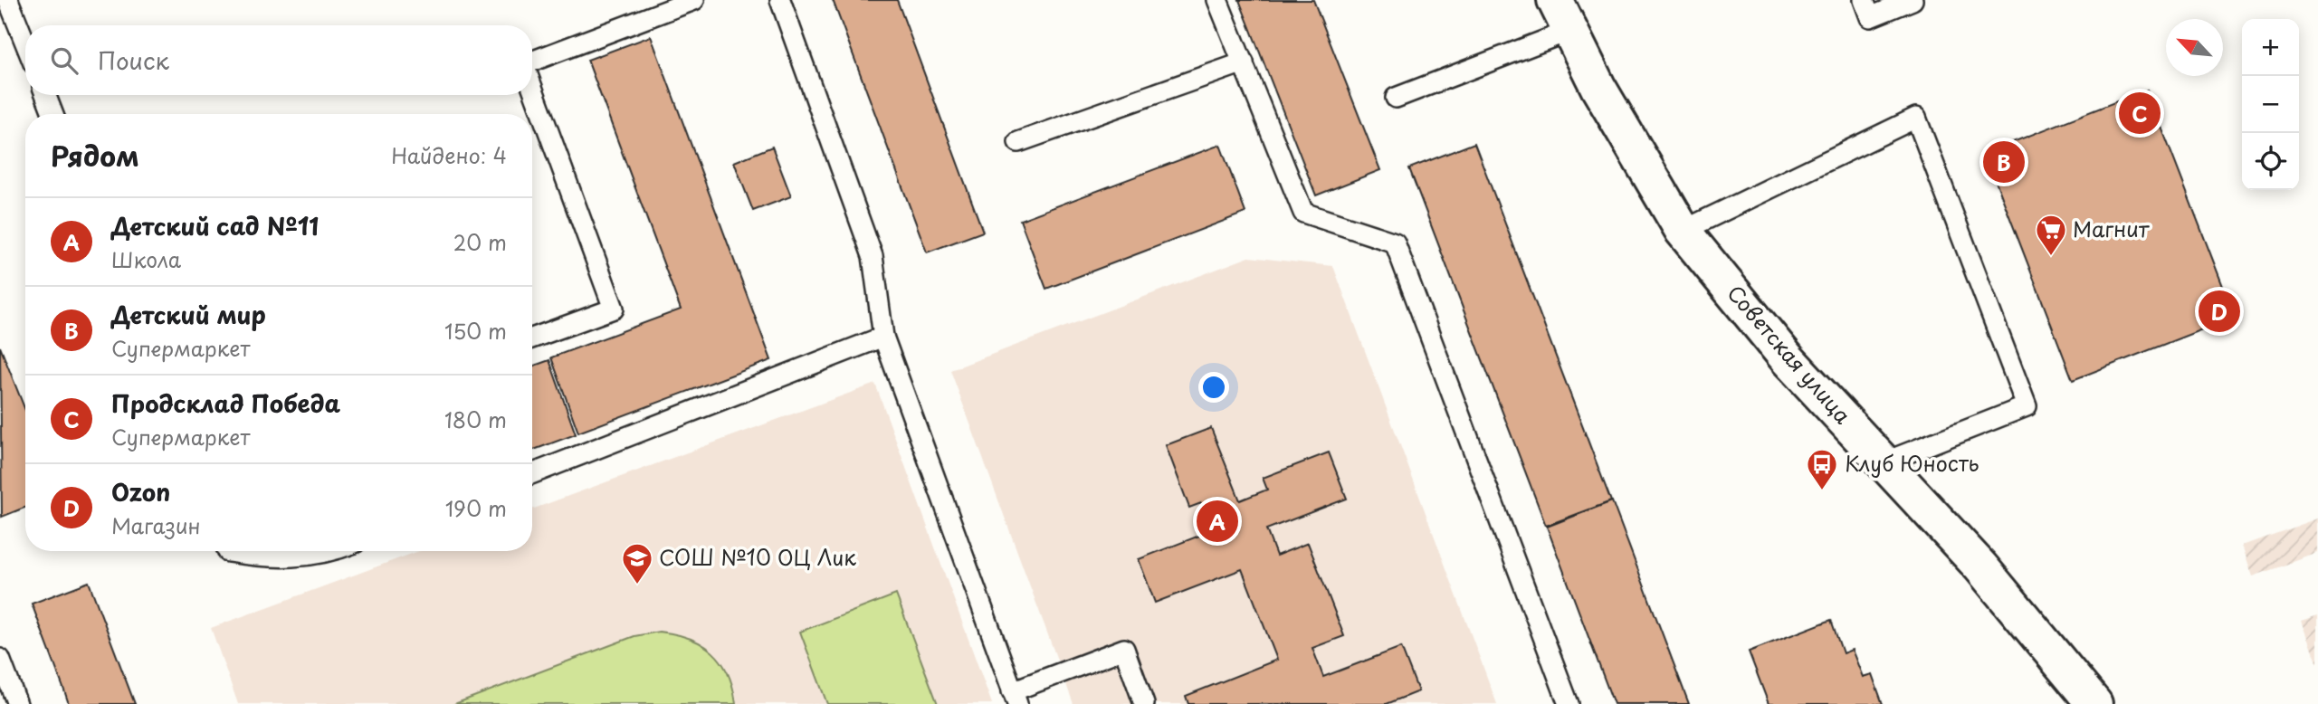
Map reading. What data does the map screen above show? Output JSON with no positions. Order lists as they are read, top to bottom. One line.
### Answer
{"streets":{"street":["Советская улица"]},"places":{"supermarket":["Магнит"],"bus stop":["Клуб Юность"],"school or university":["СОШ №10 ОЦ Лик"]},"north":"top left","page":{"map_buttons":["+","−"],"search":"Поиск","pins":["C","B","D","A"],"heading":["Рядом","Найдено: 4"],"list":[{"mark":"A","name":"Детский сад №11","note":"Школа","value":"20 m"},{"mark":"B","name":"Детский мир","note":"Супермаркет","value":"150 m"},{"mark":"C","name":"Продсклад Победа","note":"Супермаркет","value":"180 m"},{"mark":"D","name":"Ozon","note":"Магазин","value":"190 m"}]}}
